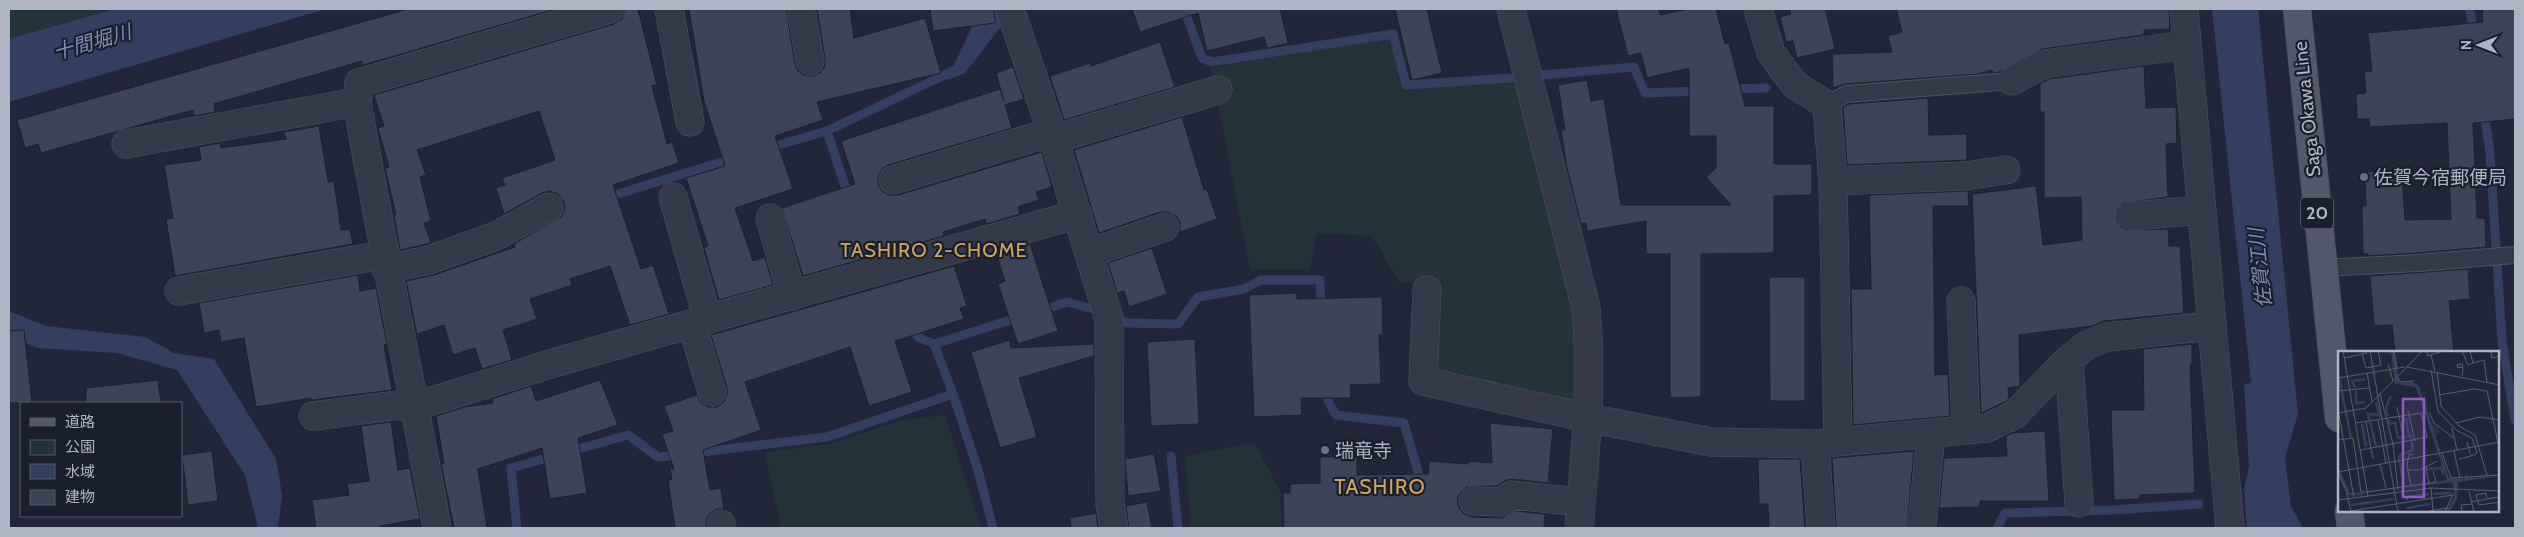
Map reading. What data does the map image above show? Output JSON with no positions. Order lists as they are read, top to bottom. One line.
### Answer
{"streets":{"main road":["Saga Okawa Line","20"]},"districts":["TASHIRO 2-CHOME","TASHIRO"],"water":["十間堀川","佐賀江川"],"places":["佐賀今宿郵便局","瑞竜寺"],"legend":["道路","公園","水域","建物"],"north":"left"}
